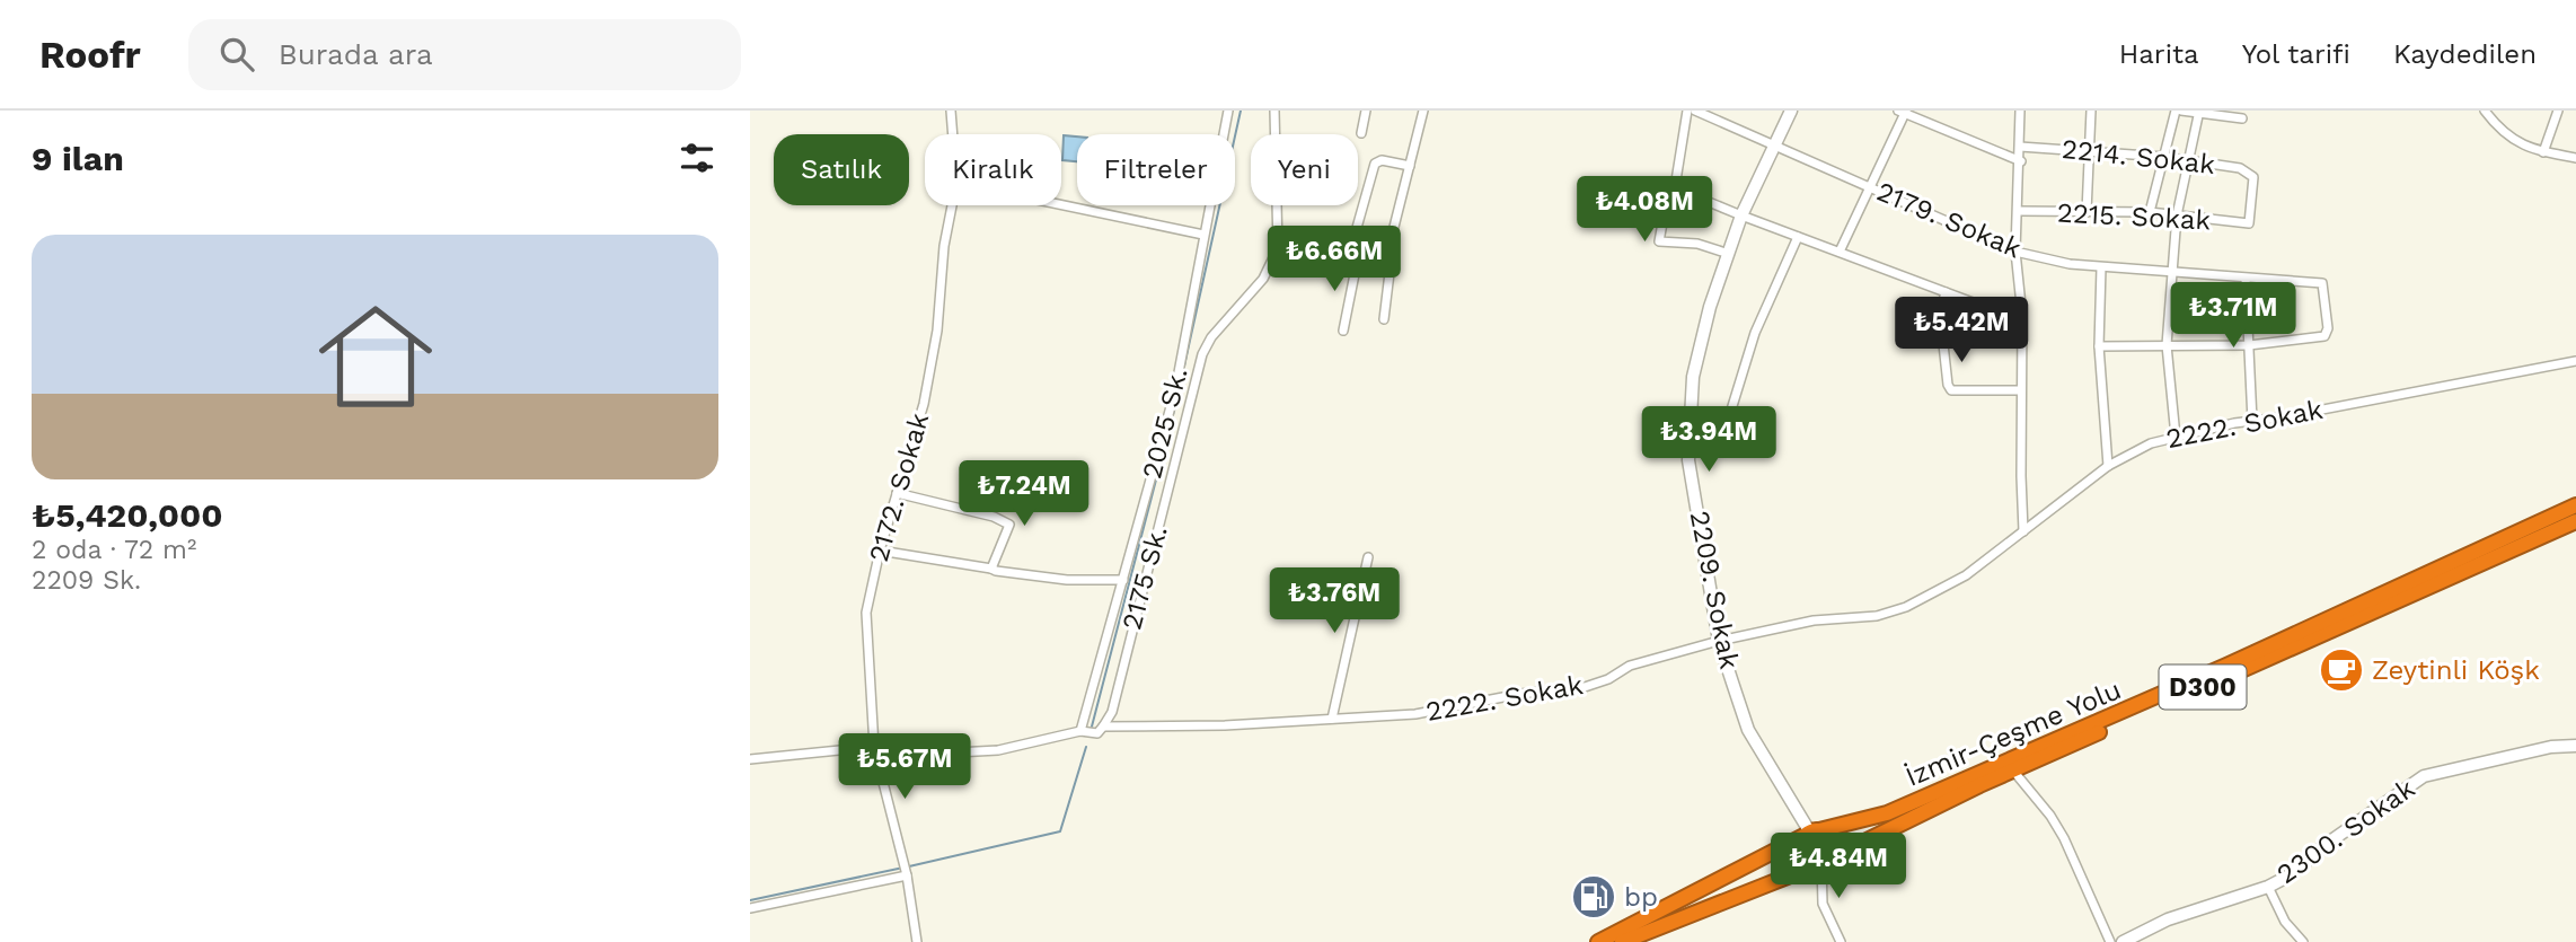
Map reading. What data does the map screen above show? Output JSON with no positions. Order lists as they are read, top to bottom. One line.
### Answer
{"streets":{"highway":["D300","İzmir-Çeşme Yolu"],"street":["2214. Sokak","2215. Sokak","2179. Sokak","2025 Sk.","2222. Sokak","2172. Sokak","2175 Sk.","2209. Sokak","2300. Sokak"]},"crossings":[["2214. Sokak","2215. Sokak"],["2179. Sokak","2209. Sokak"],["2025 Sk.","2222. Sokak"],["2222. Sokak","2172. Sokak"],["2222. Sokak","2175 Sk."],["2222. Sokak","2209. Sokak"],["2209. Sokak","İzmir-Çeşme Yolu"]],"places":{"cafe":["Zeytinli Köşk"],"fuel station":["bp"]},"page":{"header":"Roofr","search":"Burada ara","nav":["Harita","Yol tarifi","Kaydedilen"],"heading":"9 ilan","chip":["Satılık","Kiralık","Filtreler","Yeni"],"price":["₺4.08M","₺6.66M","₺3.71M","₺5.42M","₺3.94M","₺7.24M","₺3.76M","₺5.67M","₺4.84M"],"list":[{"name":"₺5,420,000","note":"2 oda · 72 m² · 2209 Sk."}]}}
